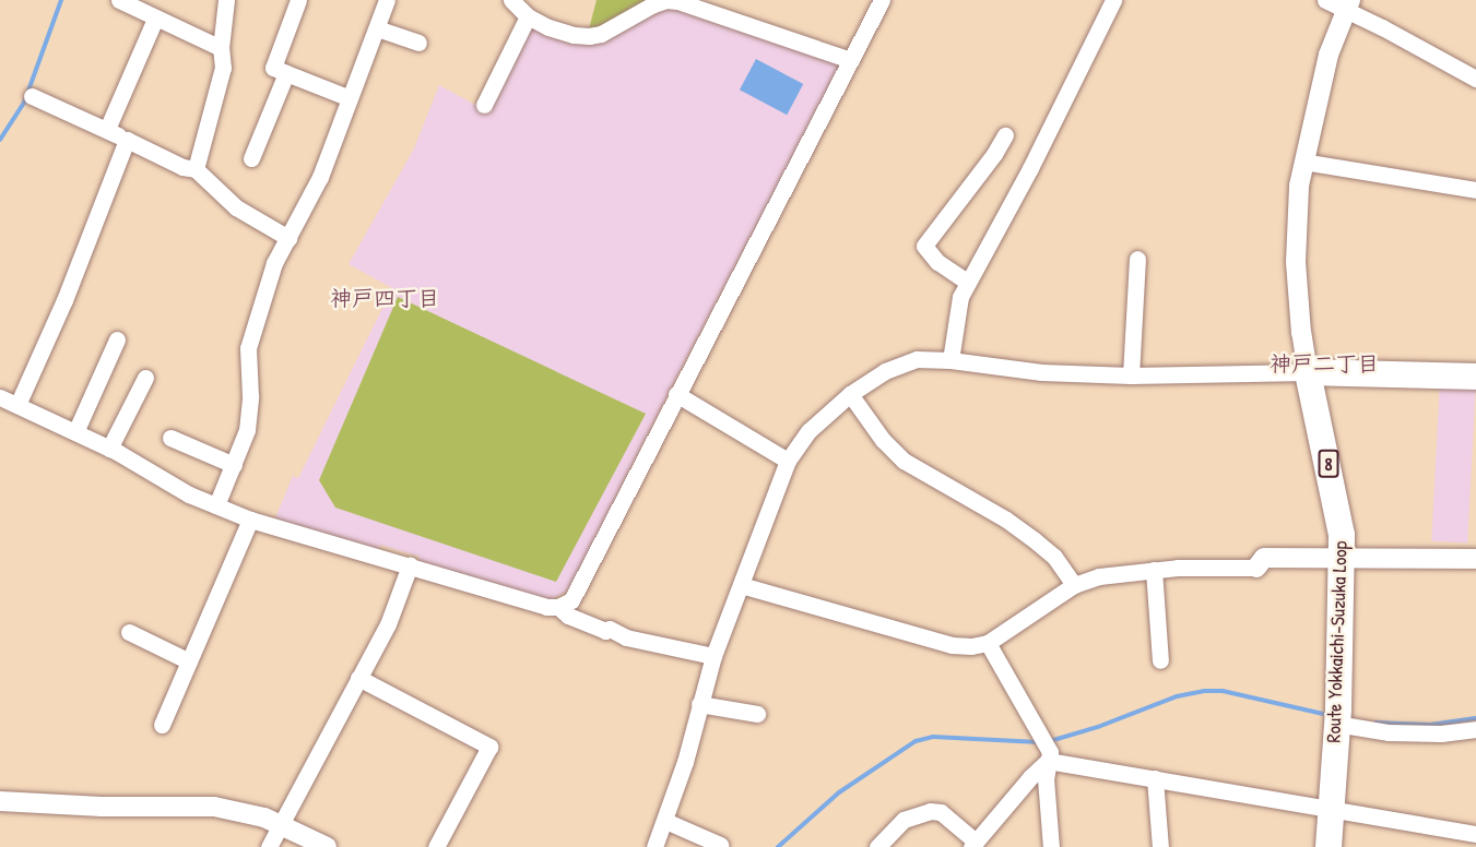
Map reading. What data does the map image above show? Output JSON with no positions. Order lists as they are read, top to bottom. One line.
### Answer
{"streets":{"main road":["8","Route Yokkaichi-Suzuka Loop"]},"districts":["神戸四丁目","神戸二丁目"]}
